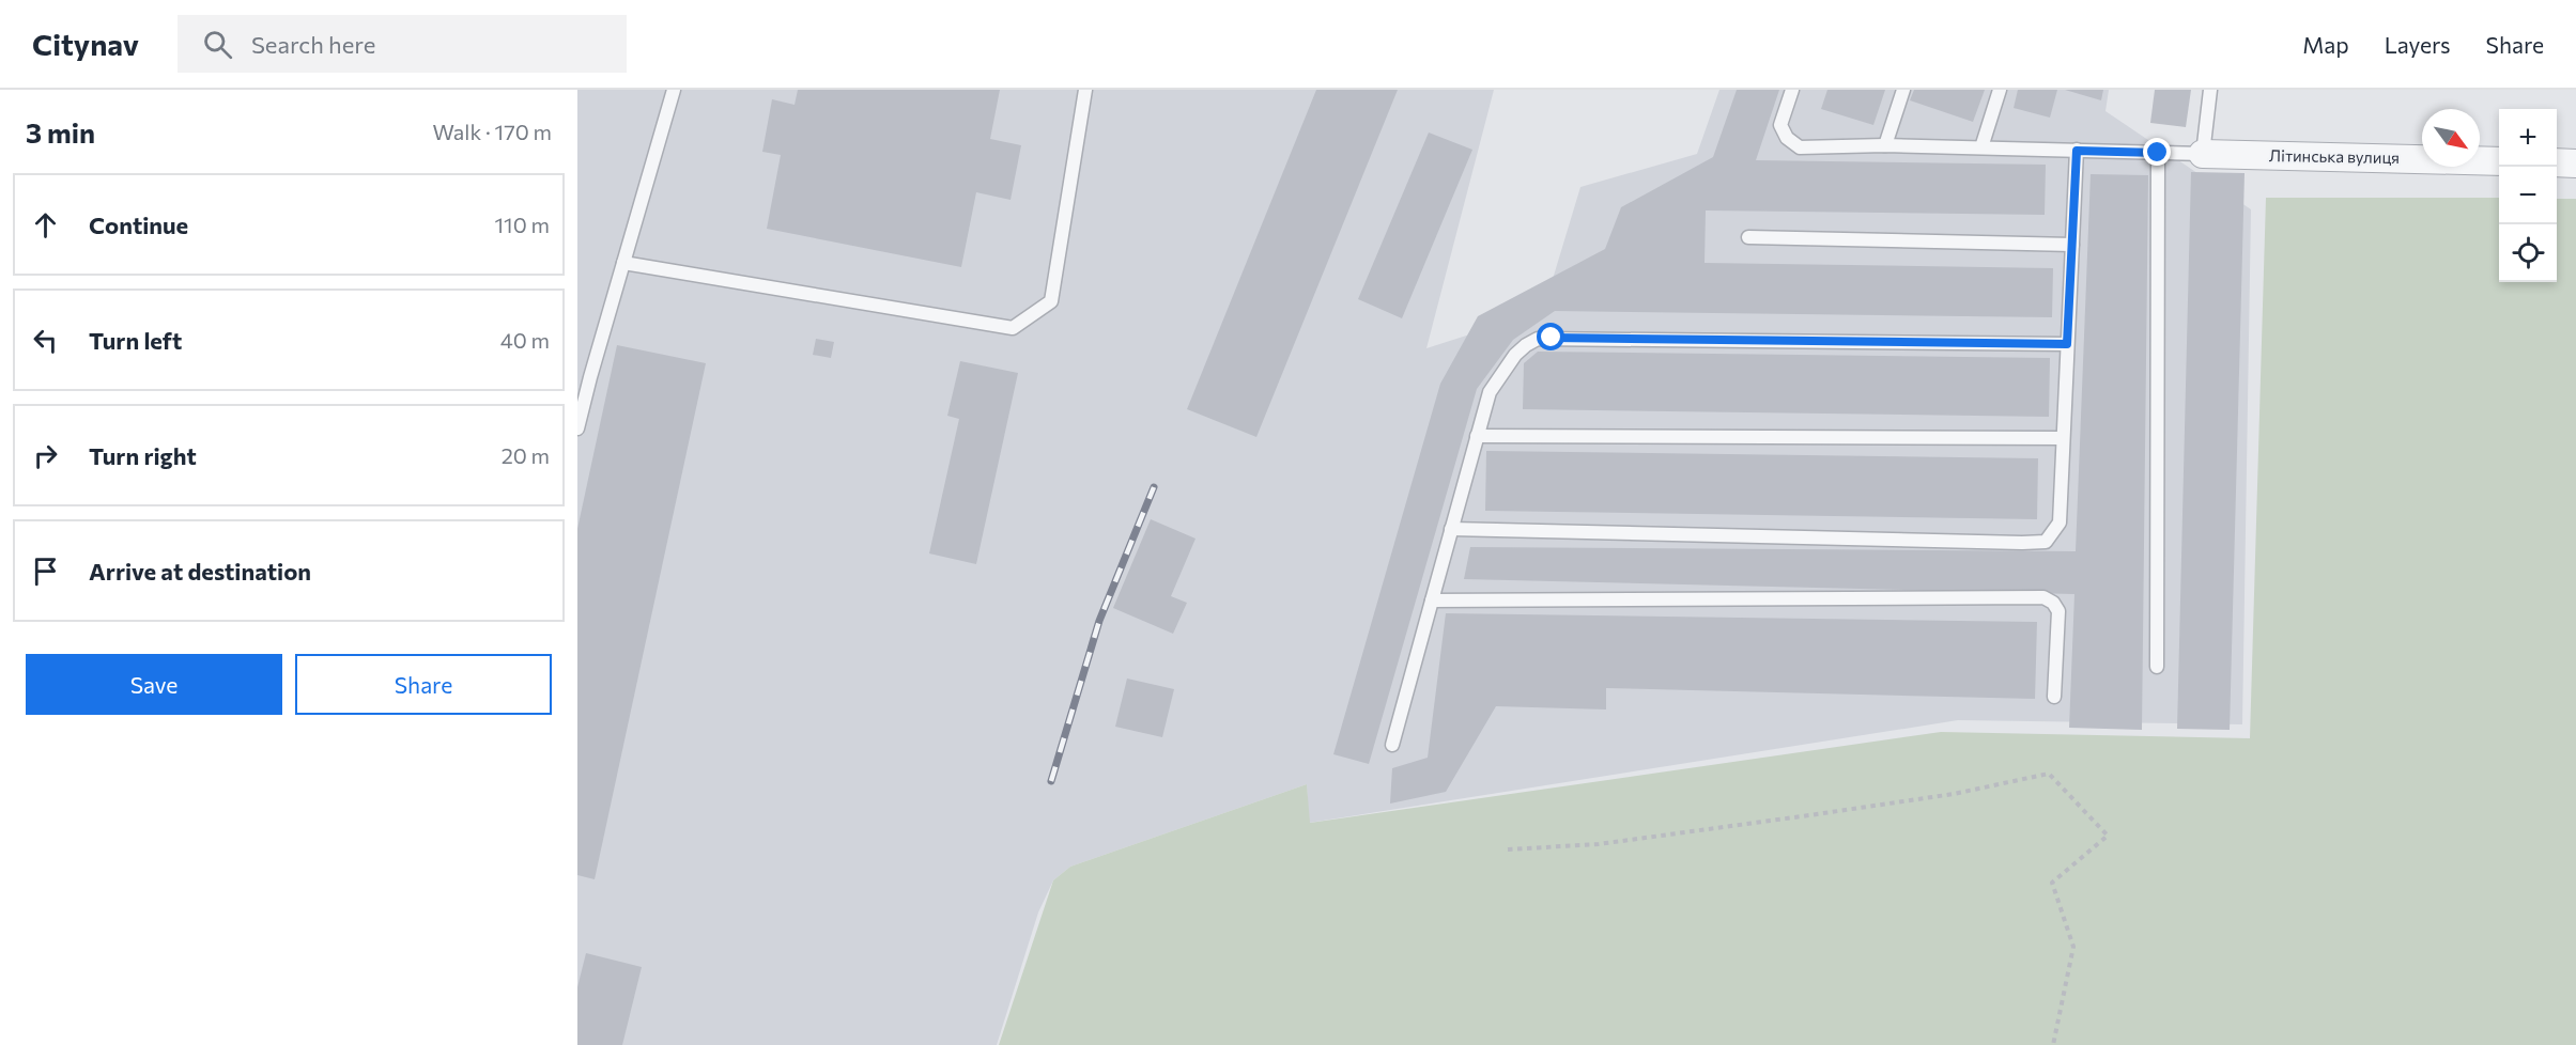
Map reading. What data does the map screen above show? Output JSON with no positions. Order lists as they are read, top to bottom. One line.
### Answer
{"streets":{"street":["Літинська вулиця"]},"north":"bottom right","page":{"header":"Citynav","search":"Search here","nav":["Map","Layers","Share"],"heading":["3 min","Walk · 170 m"],"map_buttons":["+","−"],"list":[["Continue","110 m"],["Turn left","40 m"],["Turn right","20 m"],"Arrive at destination"],"buttons":["Save","Share"]}}
